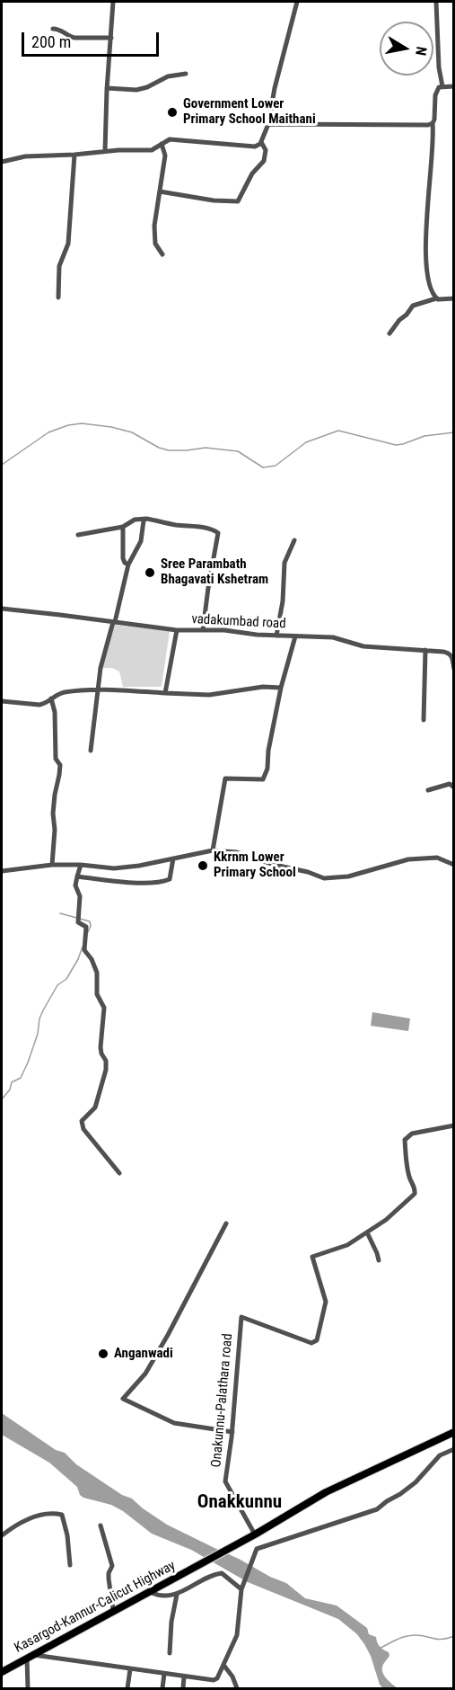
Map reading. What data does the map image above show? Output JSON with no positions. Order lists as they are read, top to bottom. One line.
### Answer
{"streets":{"highway":["Kasargod-Kannur-Calicut Highway"],"street":["vadakumbad road","Onakunnu-Palathara road"]},"crossings":[["Onakunnu-Palathara road","Kasargod-Kannur-Calicut Highway"]],"districts":["Onakkunnu"],"places":["Government Lower Primary School Maithani","Sree Parambath Bhagavati Kshetram","Kkrnm Lower Primary School","Anganwadi"],"scale_bar":"200 m","north":"right"}
